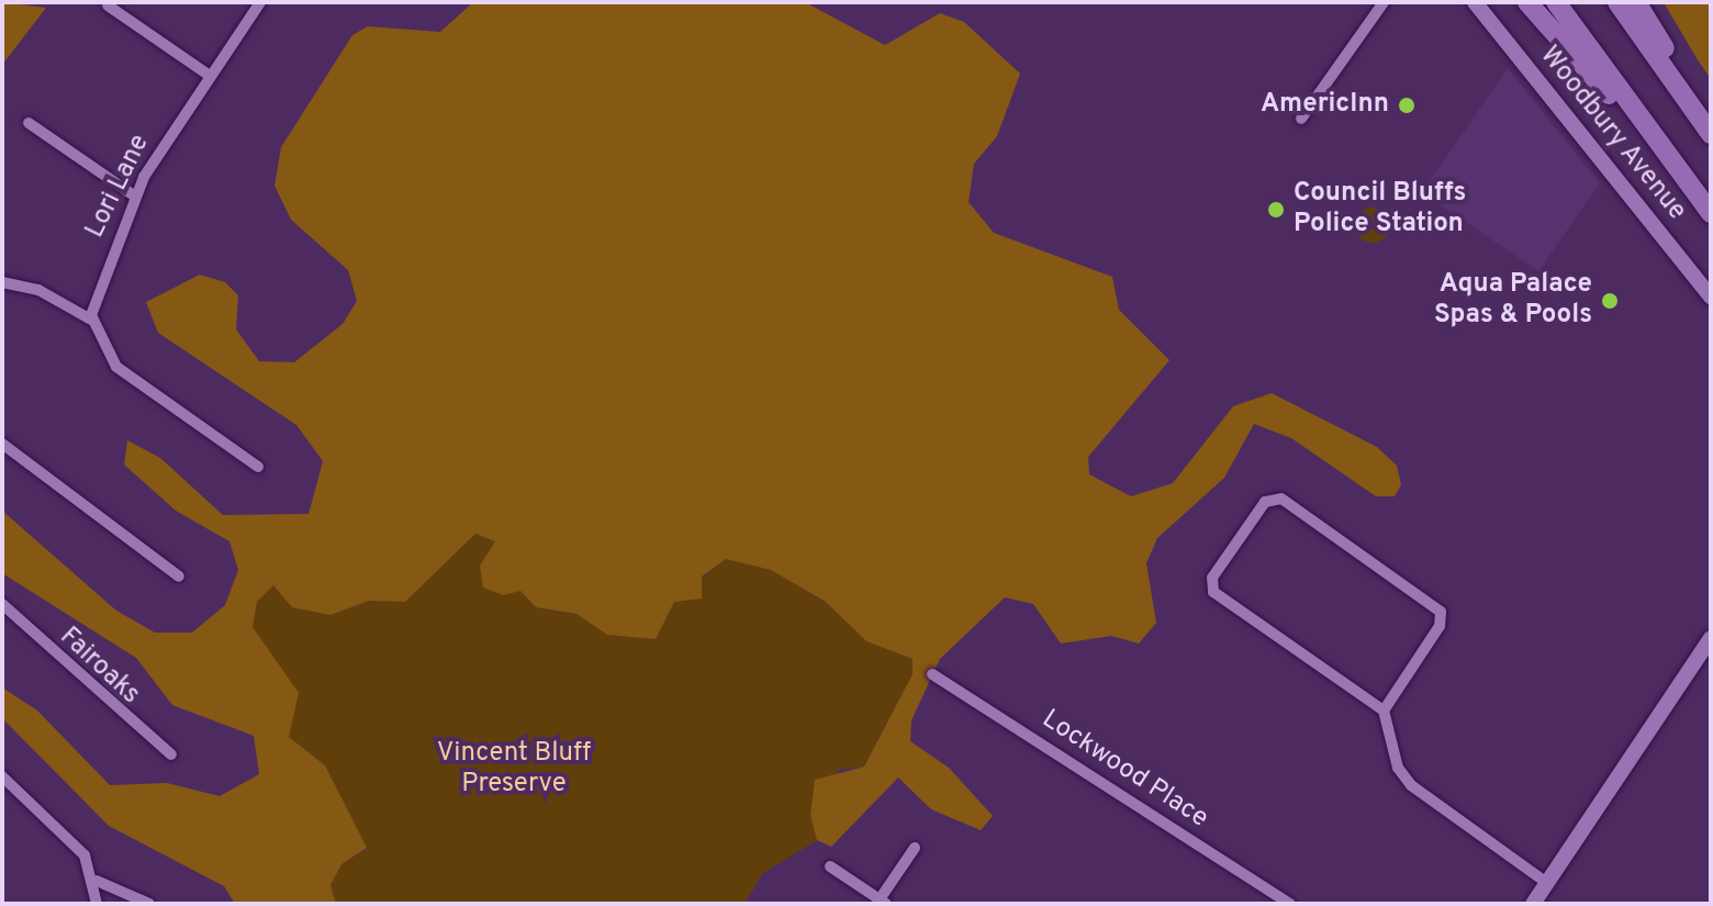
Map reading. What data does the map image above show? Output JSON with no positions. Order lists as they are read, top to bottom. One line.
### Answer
{"streets":{"main road":["Woodbury Avenue"],"street":["Lori Lane","Fairoaks","Lockwood Place"]},"parks":["Vincent Bluff Preserve"],"places":["AmericInn","Council Bluffs Police Station","Aqua Palace Spas & Pools"]}
